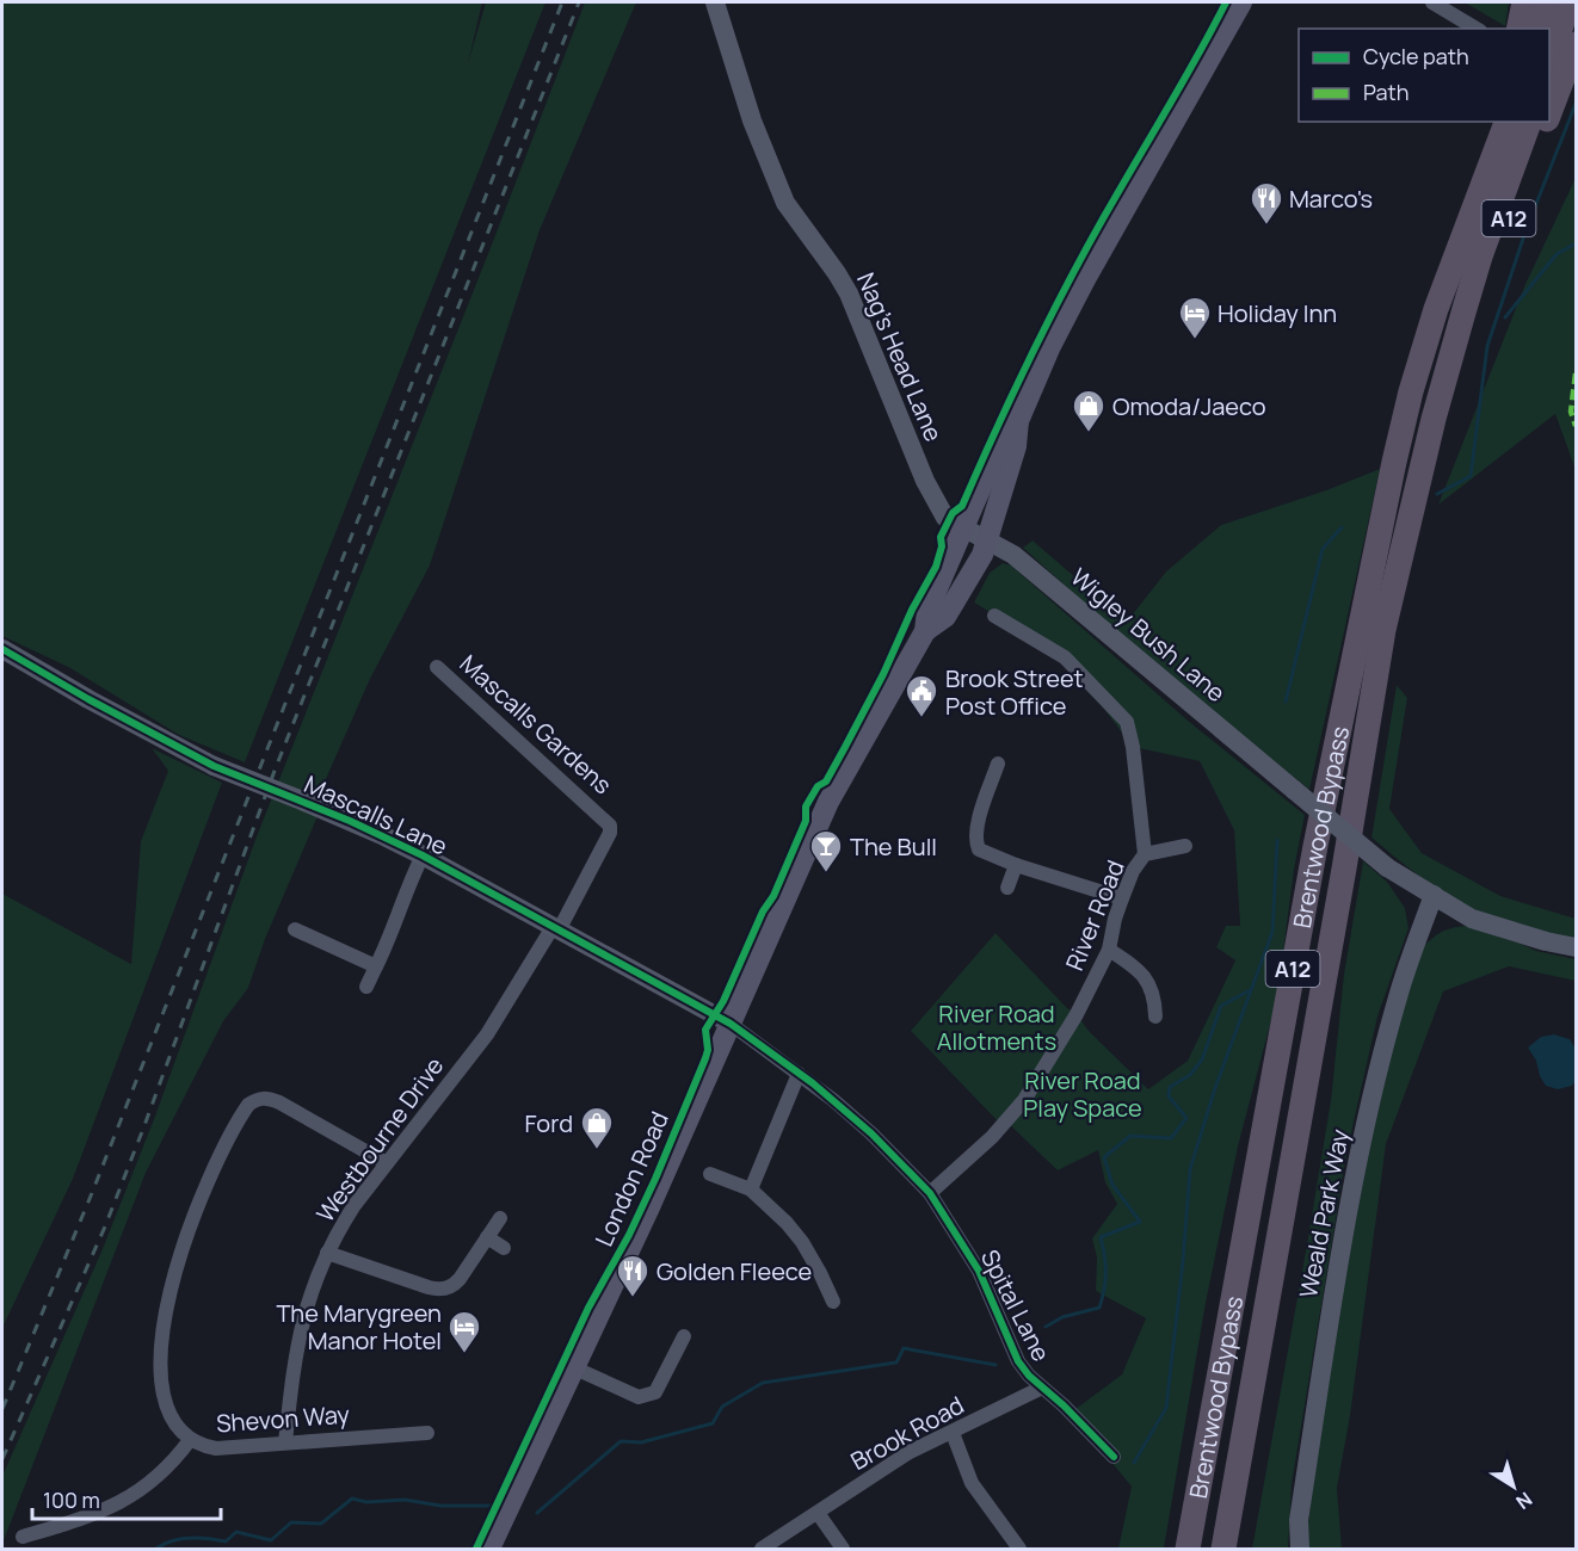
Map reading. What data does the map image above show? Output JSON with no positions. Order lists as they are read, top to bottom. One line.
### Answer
{"streets":{"highway":["A12","Brentwood Bypass"],"main road":["London Road"],"street":["Nag's Head Lane","Wigley Bush Lane","Mascalls Gardens","Mascalls Lane","River Road","Westbourne Drive","Weald Park Way","Spital Lane","Shevon Way","Brook Road"]},"crossings":[["A12","Brentwood Bypass"],["Nag's Head Lane","Wigley Bush Lane"],["Wigley Bush Lane","Weald Park Way"],["Mascalls Gardens","Mascalls Lane"],["Mascalls Gardens","Westbourne Drive"],["Mascalls Lane","Westbourne Drive"],["Mascalls Lane","London Road"],["Mascalls Lane","Spital Lane"],["River Road","Spital Lane"],["Westbourne Drive","Shevon Way"],["London Road","Spital Lane"],["Spital Lane","Brook Road"]],"parks":["River Road Allotments","River Road Play Space"],"places":{"restaurant":["Marco's","Golden Fleece"],"hotel":["Holiday Inn","The Marygreen Manor Hotel"],"shop":["Omoda/Jaeco","Ford"],"public building":["Brook Street Post Office"],"bar":["The Bull"]},"legend":["Cycle path","Path"],"scale_bar":"100 m","north":"bottom right"}
